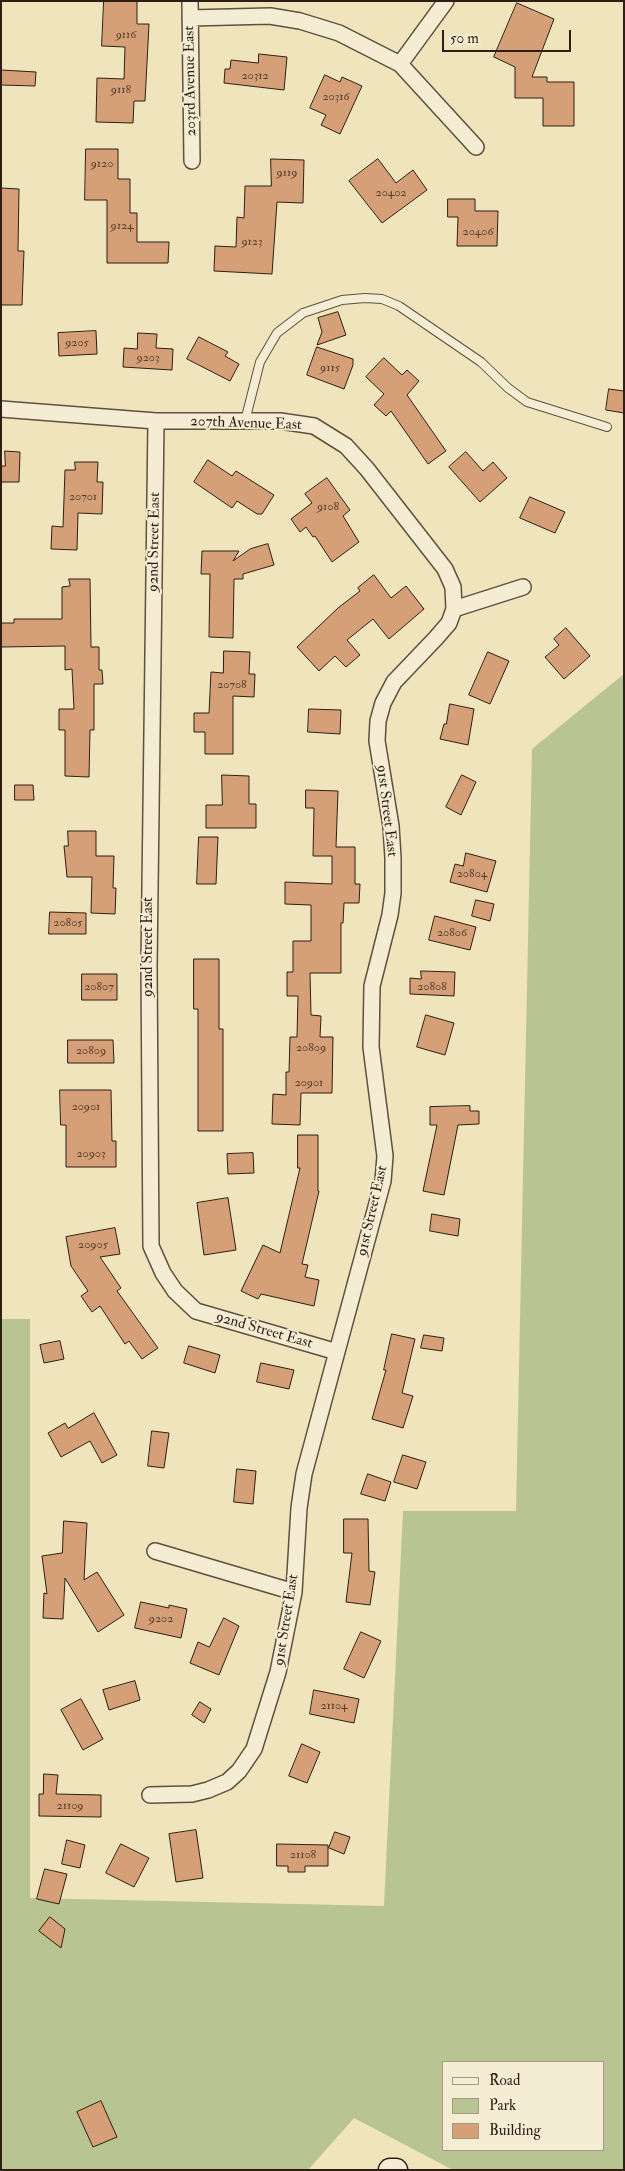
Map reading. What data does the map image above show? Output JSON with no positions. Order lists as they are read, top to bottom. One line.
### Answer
{"streets":{"street":["203rd Avenue East","207th Avenue East","92nd Street East","91st Street East"]},"crossings":[["207th Avenue East","92nd Street East"],["207th Avenue East","91st Street East"],["92nd Street East","91st Street East"]],"house_numbers":["9116","20312","9118","20316","9120","9119","20402","9124","20406","9123","9205","9203","9115","20701","9108","20708","20804","20805","20806","20807","20808","20809","20809","20901","20901","20903","20905","9202","21104","21109","21108"],"legend":["Road","Park","Building"],"scale_bar":"50 m"}
